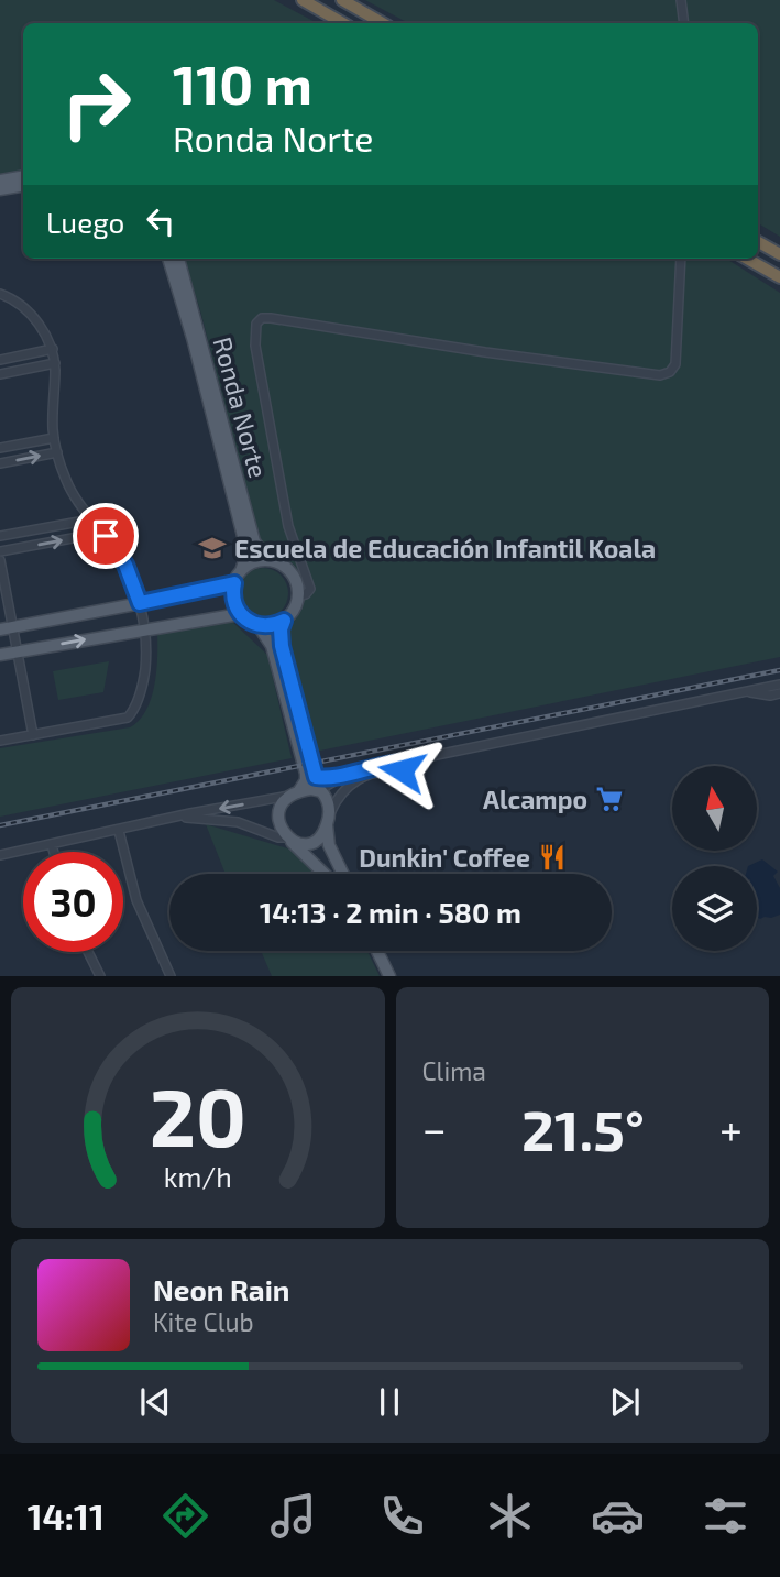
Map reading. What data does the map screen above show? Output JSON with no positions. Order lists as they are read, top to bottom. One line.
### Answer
{"streets":{"main road":["Ronda Norte"]},"places":{"school or university":["Escuela de Educación Infantil Koala"],"supermarket":["Alcampo"],"restaurant":["Dunkin' Coffee"]},"north":"top","page":{"turn":["110 m","Ronda Norte"],"then":"Luego","limit":"30","trip":"14:13 · 2 min · 580 m","tile":"Clima","heat":["−","21.5°","+"],"song":["Neon Rain","Kite Club"],"tabs":"14:11","gauge":["20","km/h"]}}
